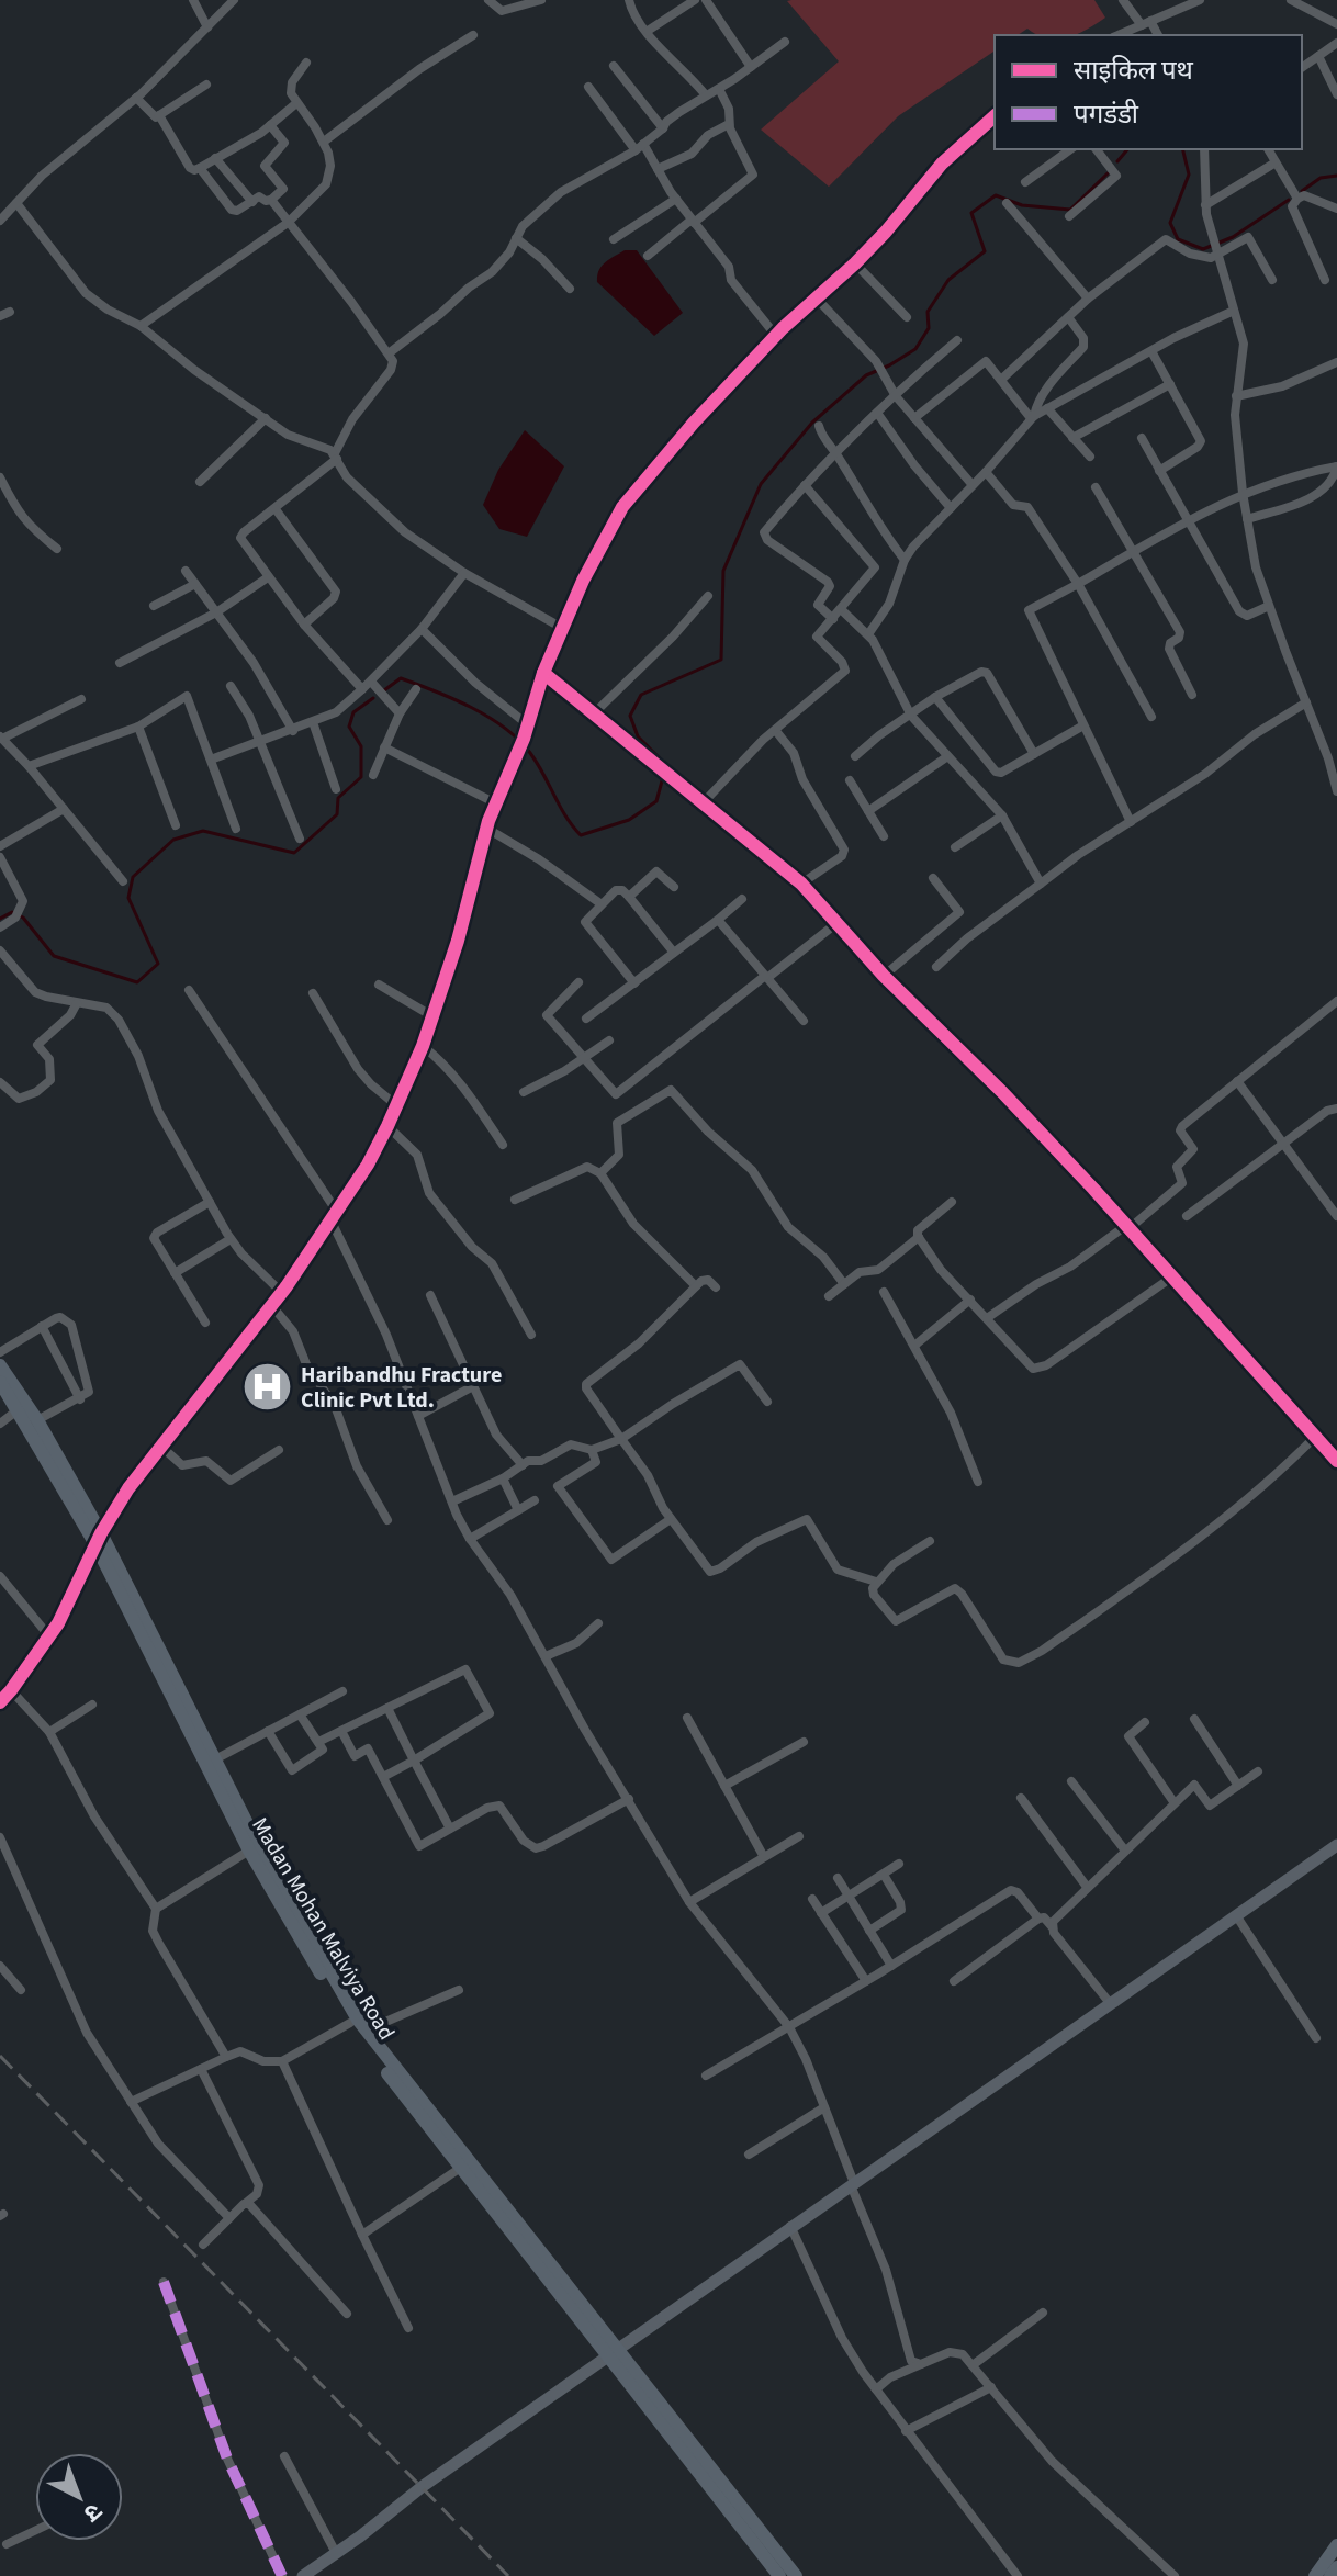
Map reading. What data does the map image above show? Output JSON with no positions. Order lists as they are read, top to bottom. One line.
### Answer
{"streets":{"highway":["Madan Mohan Malviya Road"]},"places":{"hospital":["Haribandhu Fracture Clinic Pvt Ltd."]},"legend":["साइकिल पथ","पगडंडी"],"north":"bottom right"}
